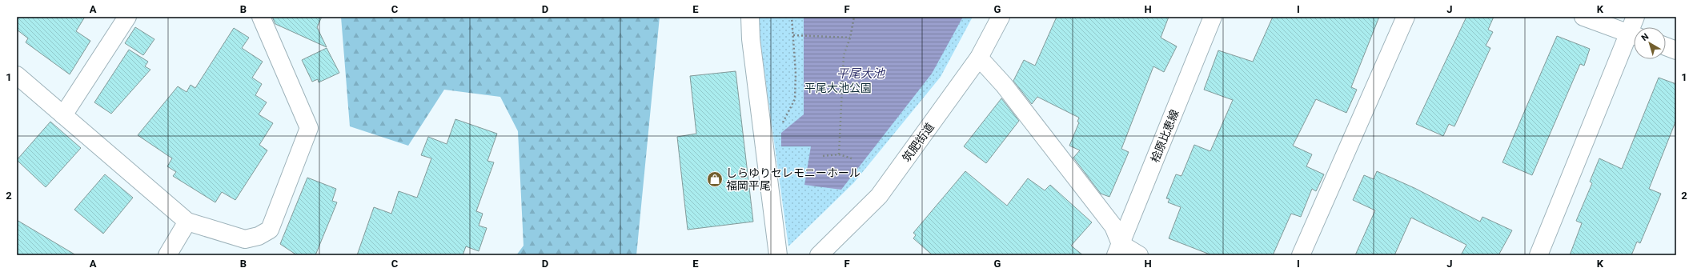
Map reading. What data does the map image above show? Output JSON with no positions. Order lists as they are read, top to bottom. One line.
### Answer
{"streets":{"street":["桧原比恵線","筑肥街道"]},"water":["平尾大池"],"parks":["平尾大池公園"],"places":{"shop":["しらゆりセレモニーホール 福岡平尾"]},"north":"top left","grid":{"columns":["A","B","C","D","E","F","G","H","I","J","K"],"rows":["1","2"]}}
